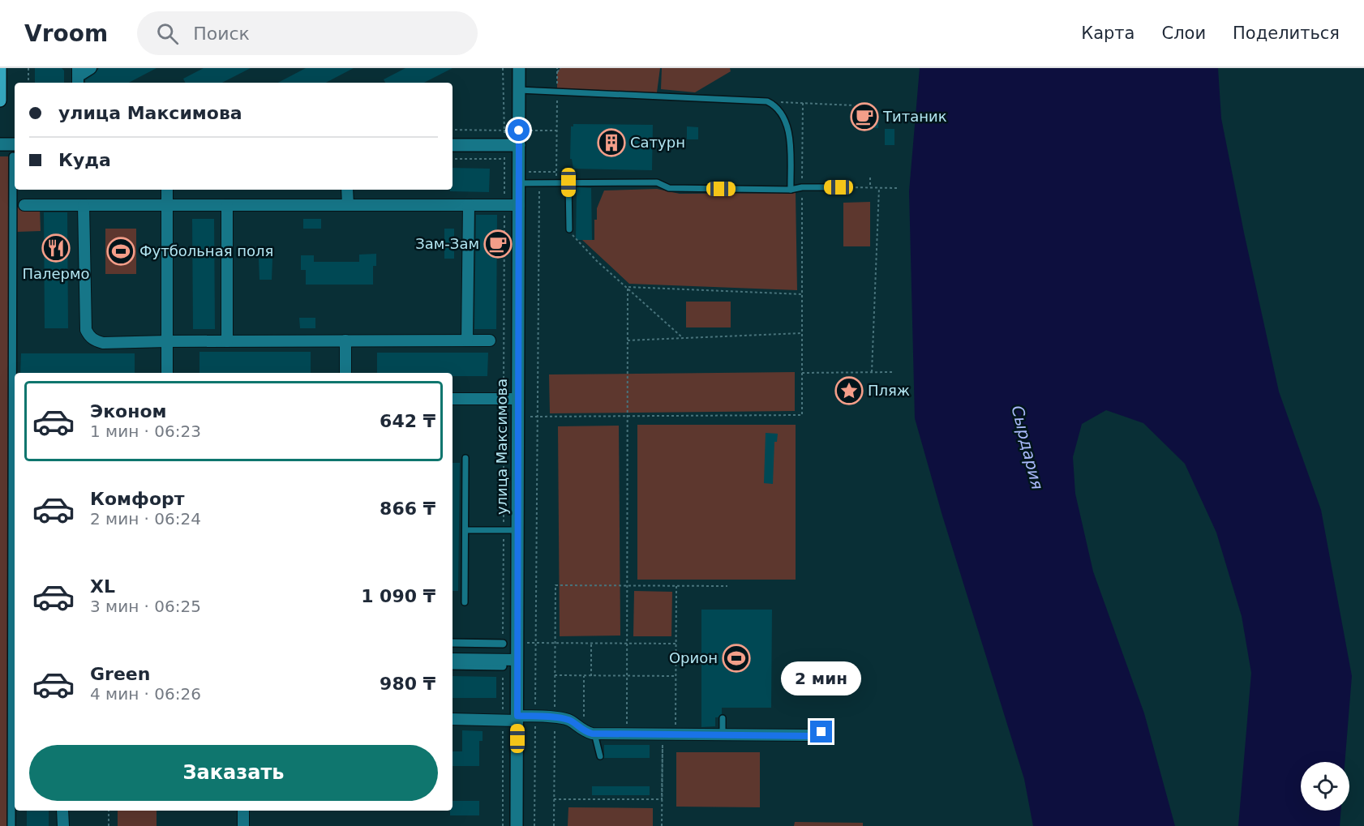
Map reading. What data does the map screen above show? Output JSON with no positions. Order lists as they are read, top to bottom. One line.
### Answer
{"streets":{"street":["улица Максимова"]},"water":["Сырдария"],"places":{"cafe":["Титаник","Зам-Зам"],"building":["Сатурн"],"restaurant":["Палермо"],"sports":["Футбольная поля","Орион"],"place":["Пляж"]},"page":{"header":"Vroom","search":"Поиск","nav":["Карта","Слои","Поделиться"],"banner":["улица Максимова","Куда"],"list":[{"name":"Эконом","note":"1 мин · 06:23","value":"642 ₸"},{"name":"Комфорт","note":"2 мин · 06:24","value":"866 ₸"},{"name":"XL","note":"3 мин · 06:25","value":"1 090 ₸"},{"name":"Green","note":"4 мин · 06:26","value":"980 ₸"}],"bubble":"2 мин","buttons":"Заказать"}}
